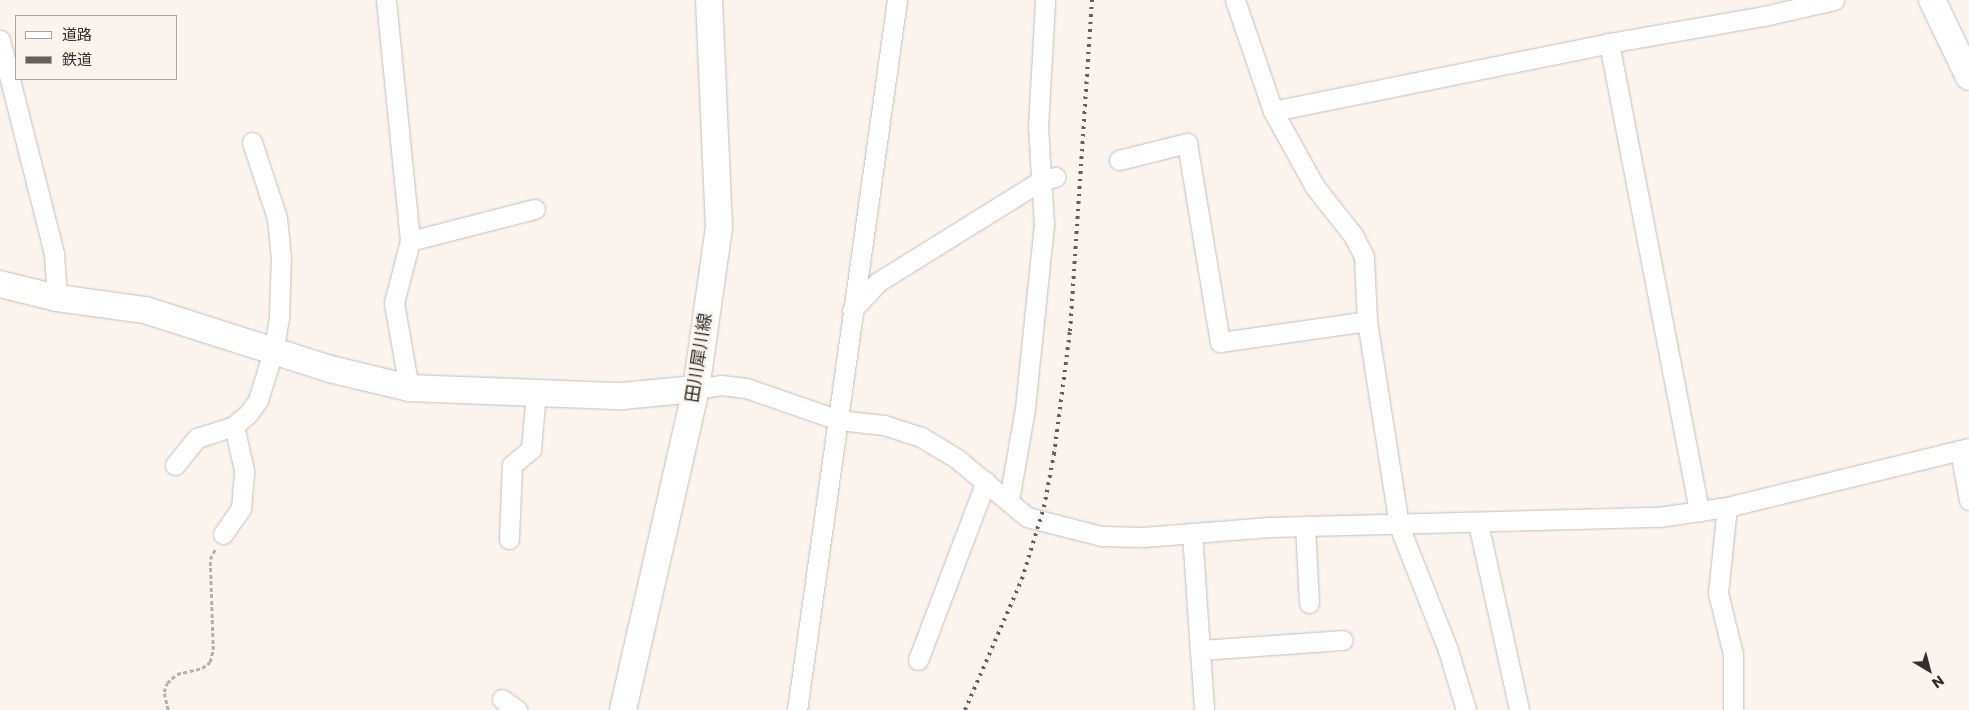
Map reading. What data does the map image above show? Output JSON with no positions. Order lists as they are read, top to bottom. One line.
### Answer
{"streets":{"street":["田川犀川線"]},"legend":["道路","鉄道"],"north":"bottom right"}
